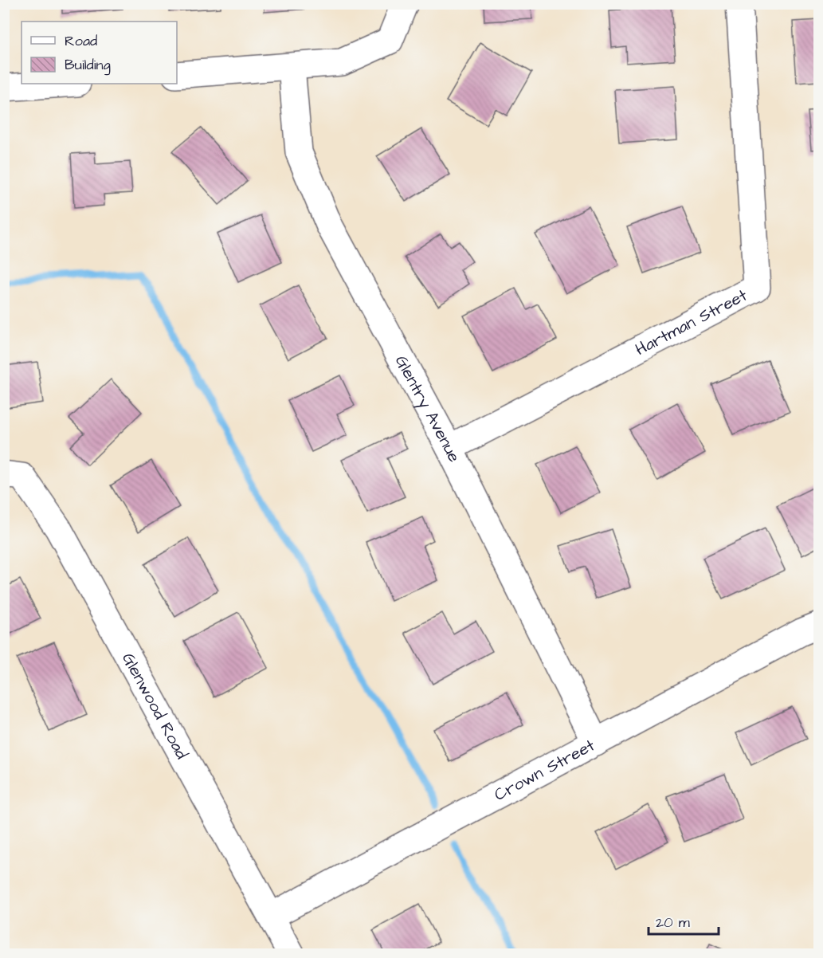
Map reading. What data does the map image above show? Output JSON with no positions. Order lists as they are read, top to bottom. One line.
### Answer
{"streets":{"street":["Hartman Street","Glentry Avenue","Glenwood Road","Crown Street"]},"crossings":[["Hartman Street","Glentry Avenue"],["Glentry Avenue","Crown Street"],["Glenwood Road","Crown Street"]],"legend":["Road","Building"],"scale_bar":"20 m"}
